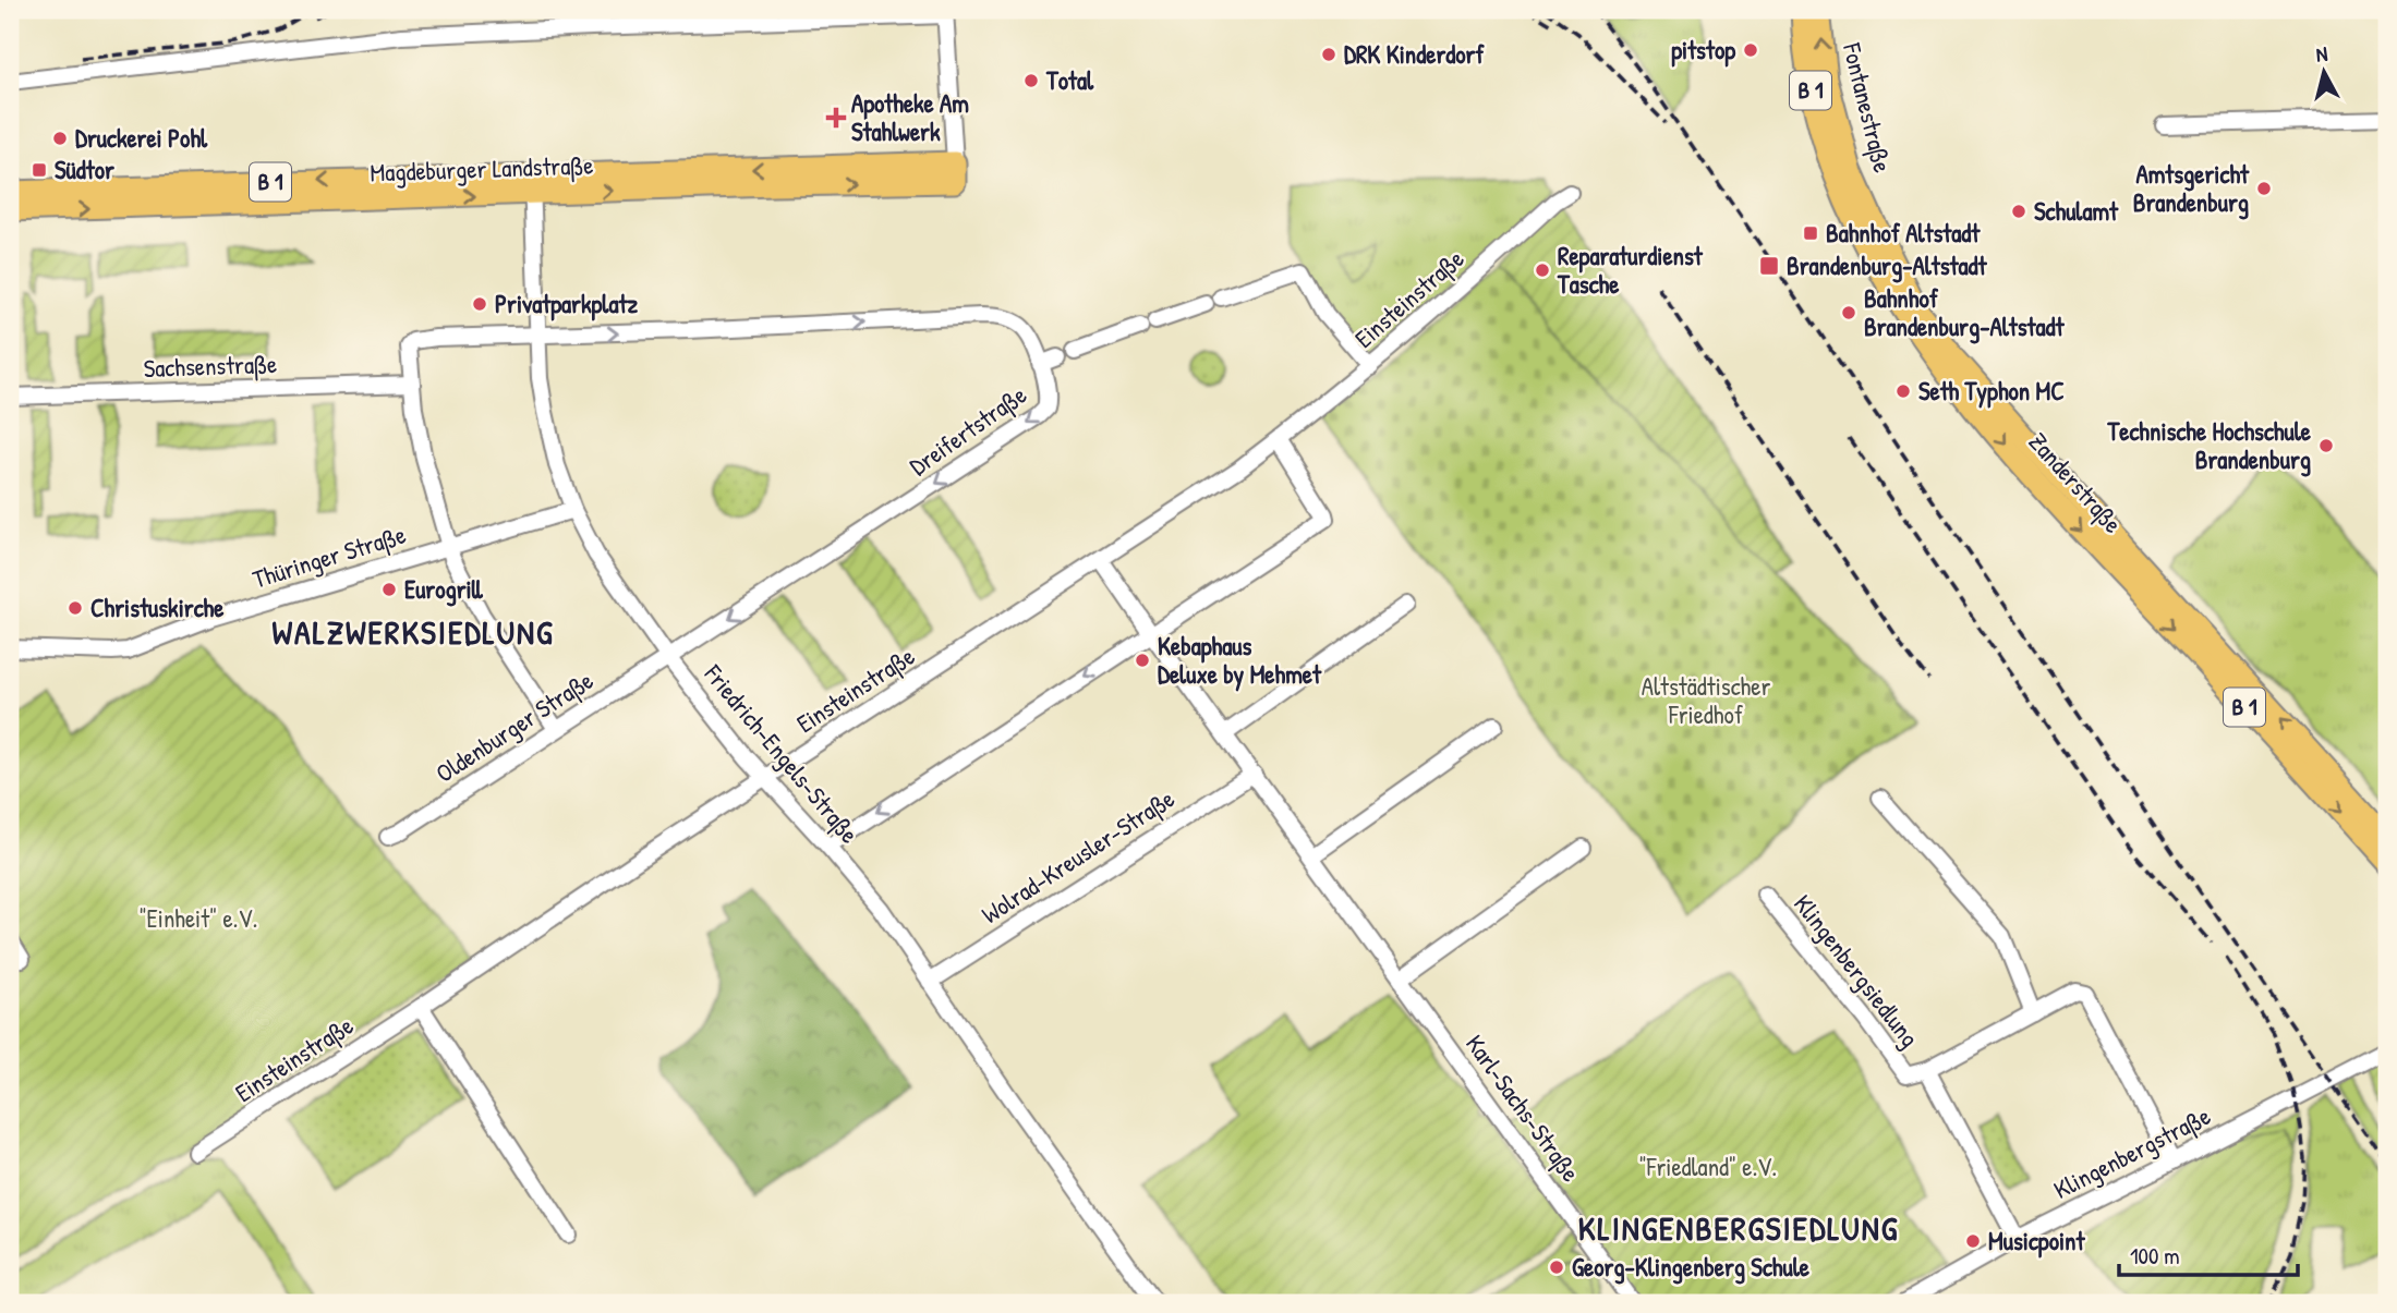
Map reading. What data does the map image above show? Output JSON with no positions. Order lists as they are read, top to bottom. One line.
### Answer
{"streets":{"main road":["B 1","Fontanestraße","Magdeburger Landstraße","Zanderstraße"],"street":["Einsteinstraße","Sachsenstraße","Dreifertstraße","Thüringer Straße","Oldenburger Straße","Friedrich-Engels-Straße","Wolrad-Kreusler-Straße","Klingenbergsiedlung","Karl-Sachs-Straße","Klingenbergstraße"]},"crossings":[["Fontanestraße","Zanderstraße"],["Magdeburger Landstraße","Friedrich-Engels-Straße"],["Einsteinstraße","Friedrich-Engels-Straße"],["Einsteinstraße","Karl-Sachs-Straße"],["Sachsenstraße","Dreifertstraße"],["Dreifertstraße","Oldenburger Straße"],["Dreifertstraße","Friedrich-Engels-Straße"],["Thüringer Straße","Friedrich-Engels-Straße"],["Oldenburger Straße","Friedrich-Engels-Straße"],["Friedrich-Engels-Straße","Wolrad-Kreusler-Straße"],["Wolrad-Kreusler-Straße","Karl-Sachs-Straße"],["Klingenbergsiedlung","Klingenbergstraße"]],"districts":["WALZWERKSIEDLUNG","KLINGENBERGSIEDLUNG"],"parks":["Altstädtischer Friedhof","\"Einheit\" e.V.","\"Friedland\" e.V."],"places":{"other":["pitstop","DRK Kinderdorf","Total","Druckerei Pohl","Amtsgericht Brandenburg","Schulamt","Reparaturdienst Tasche","Privatparkplatz","Bahnhof Brandenburg-Altstadt","Seth Typhon MC","Technische Hochschule Brandenburg","Eurogrill","Christuskirche","Kebaphaus Deluxe by Mehmet","Musicpoint","Georg-Klingenberg Schule"],"health":["Apotheke Am Stahlwerk"],"transit":["Südtor","Bahnhof Altstadt","Brandenburg-Altstadt"]},"scale_bar":"100 m","north":"top"}
